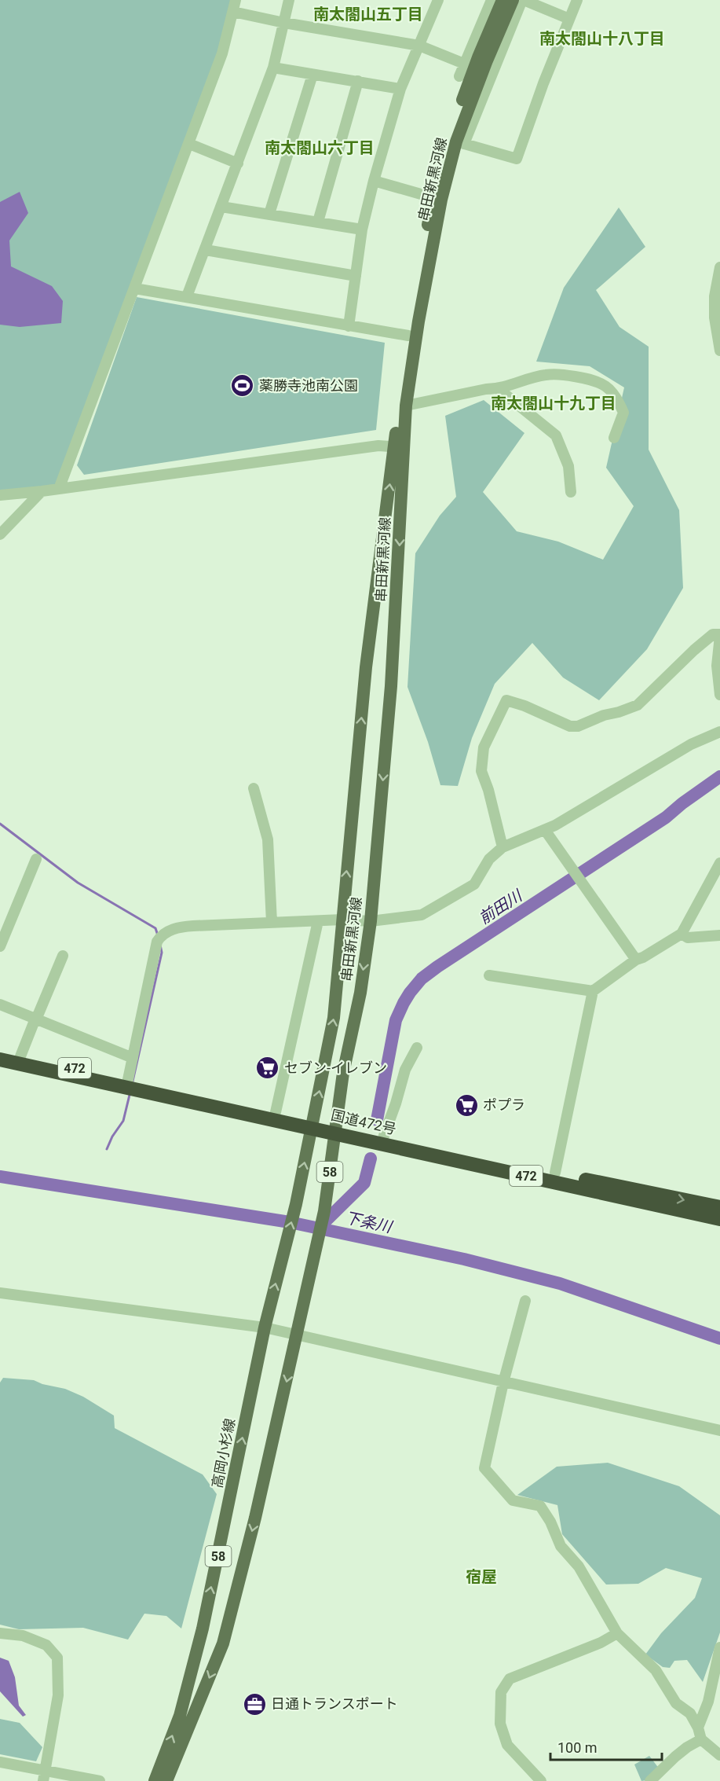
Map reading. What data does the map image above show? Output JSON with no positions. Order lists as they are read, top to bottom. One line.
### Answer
{"streets":{"highway":["472","国道472号"],"main road":["串田新黒河線","58","高岡小杉線"]},"crossings":[["串田新黒河線","国道472号"],["串田新黒河線","58"],["串田新黒河線","高岡小杉線"],["国道472号","58"],["国道472号","高岡小杉線"]],"districts":["南太閤山五丁目","南太閤山十八丁目","南太閤山六丁目","南太閤山十九丁目","宿屋"],"water":["前田川","下条川"],"places":{"sports":["薬勝寺池南公園"],"supermarket":["セブン-イレブン","ポプラ"],"office":["日通トランスポート"]},"scale_bar":"100 m"}
